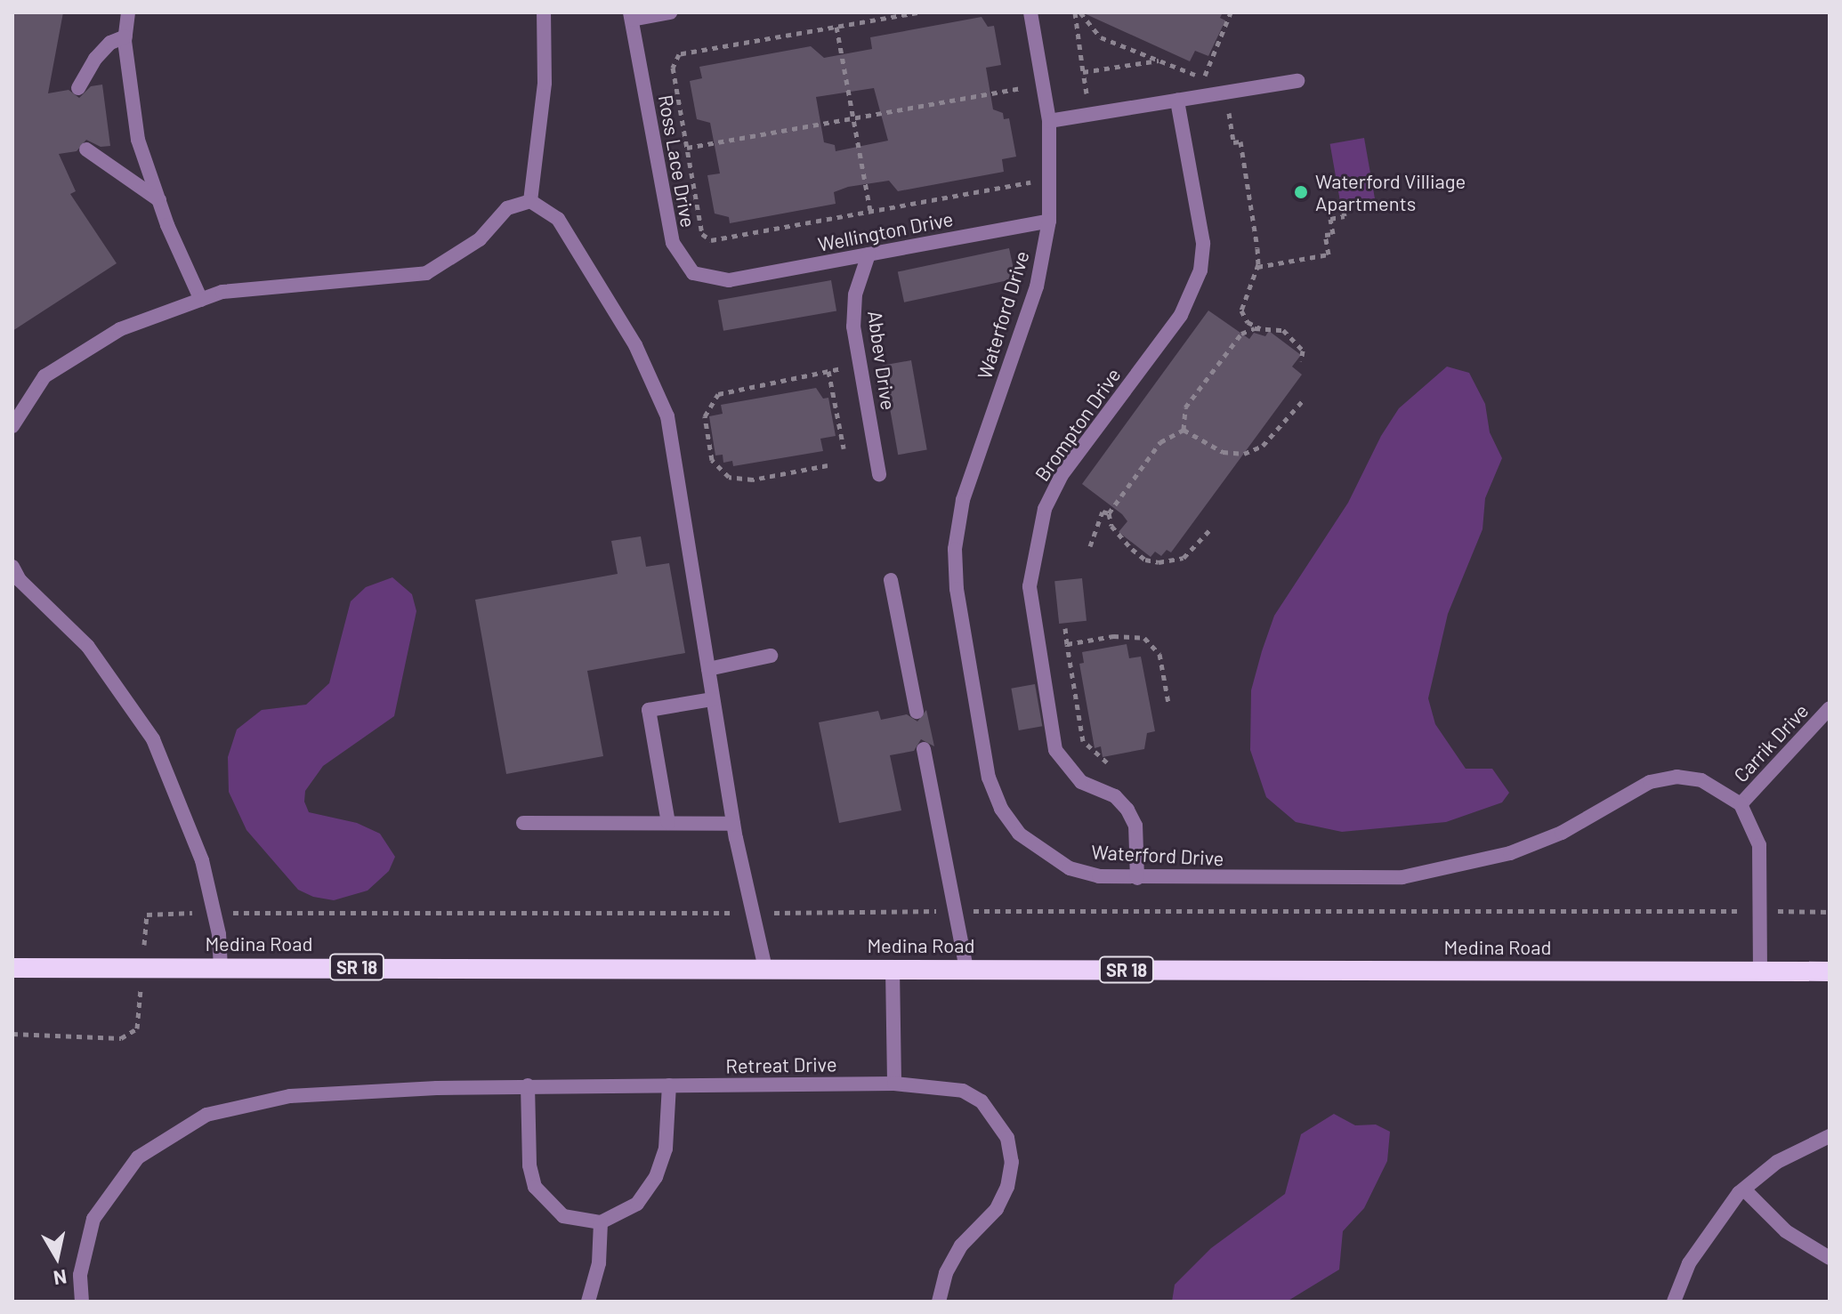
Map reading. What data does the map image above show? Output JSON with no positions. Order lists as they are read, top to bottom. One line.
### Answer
{"streets":{"highway":["Medina Road","SR 18"],"street":["Ross Lace Drive","Wellington Drive","Waterford Drive","Abbev Drive","Brompton Drive","Carrik Drive","Retreat Drive"]},"crossings":[["Ross Lace Drive","Wellington Drive"],["Wellington Drive","Waterford Drive"],["Wellington Drive","Abbev Drive"],["Waterford Drive","Brompton Drive"],["Waterford Drive","Carrik Drive"]],"places":["Waterford Villiage Apartments"],"north":"bottom"}
